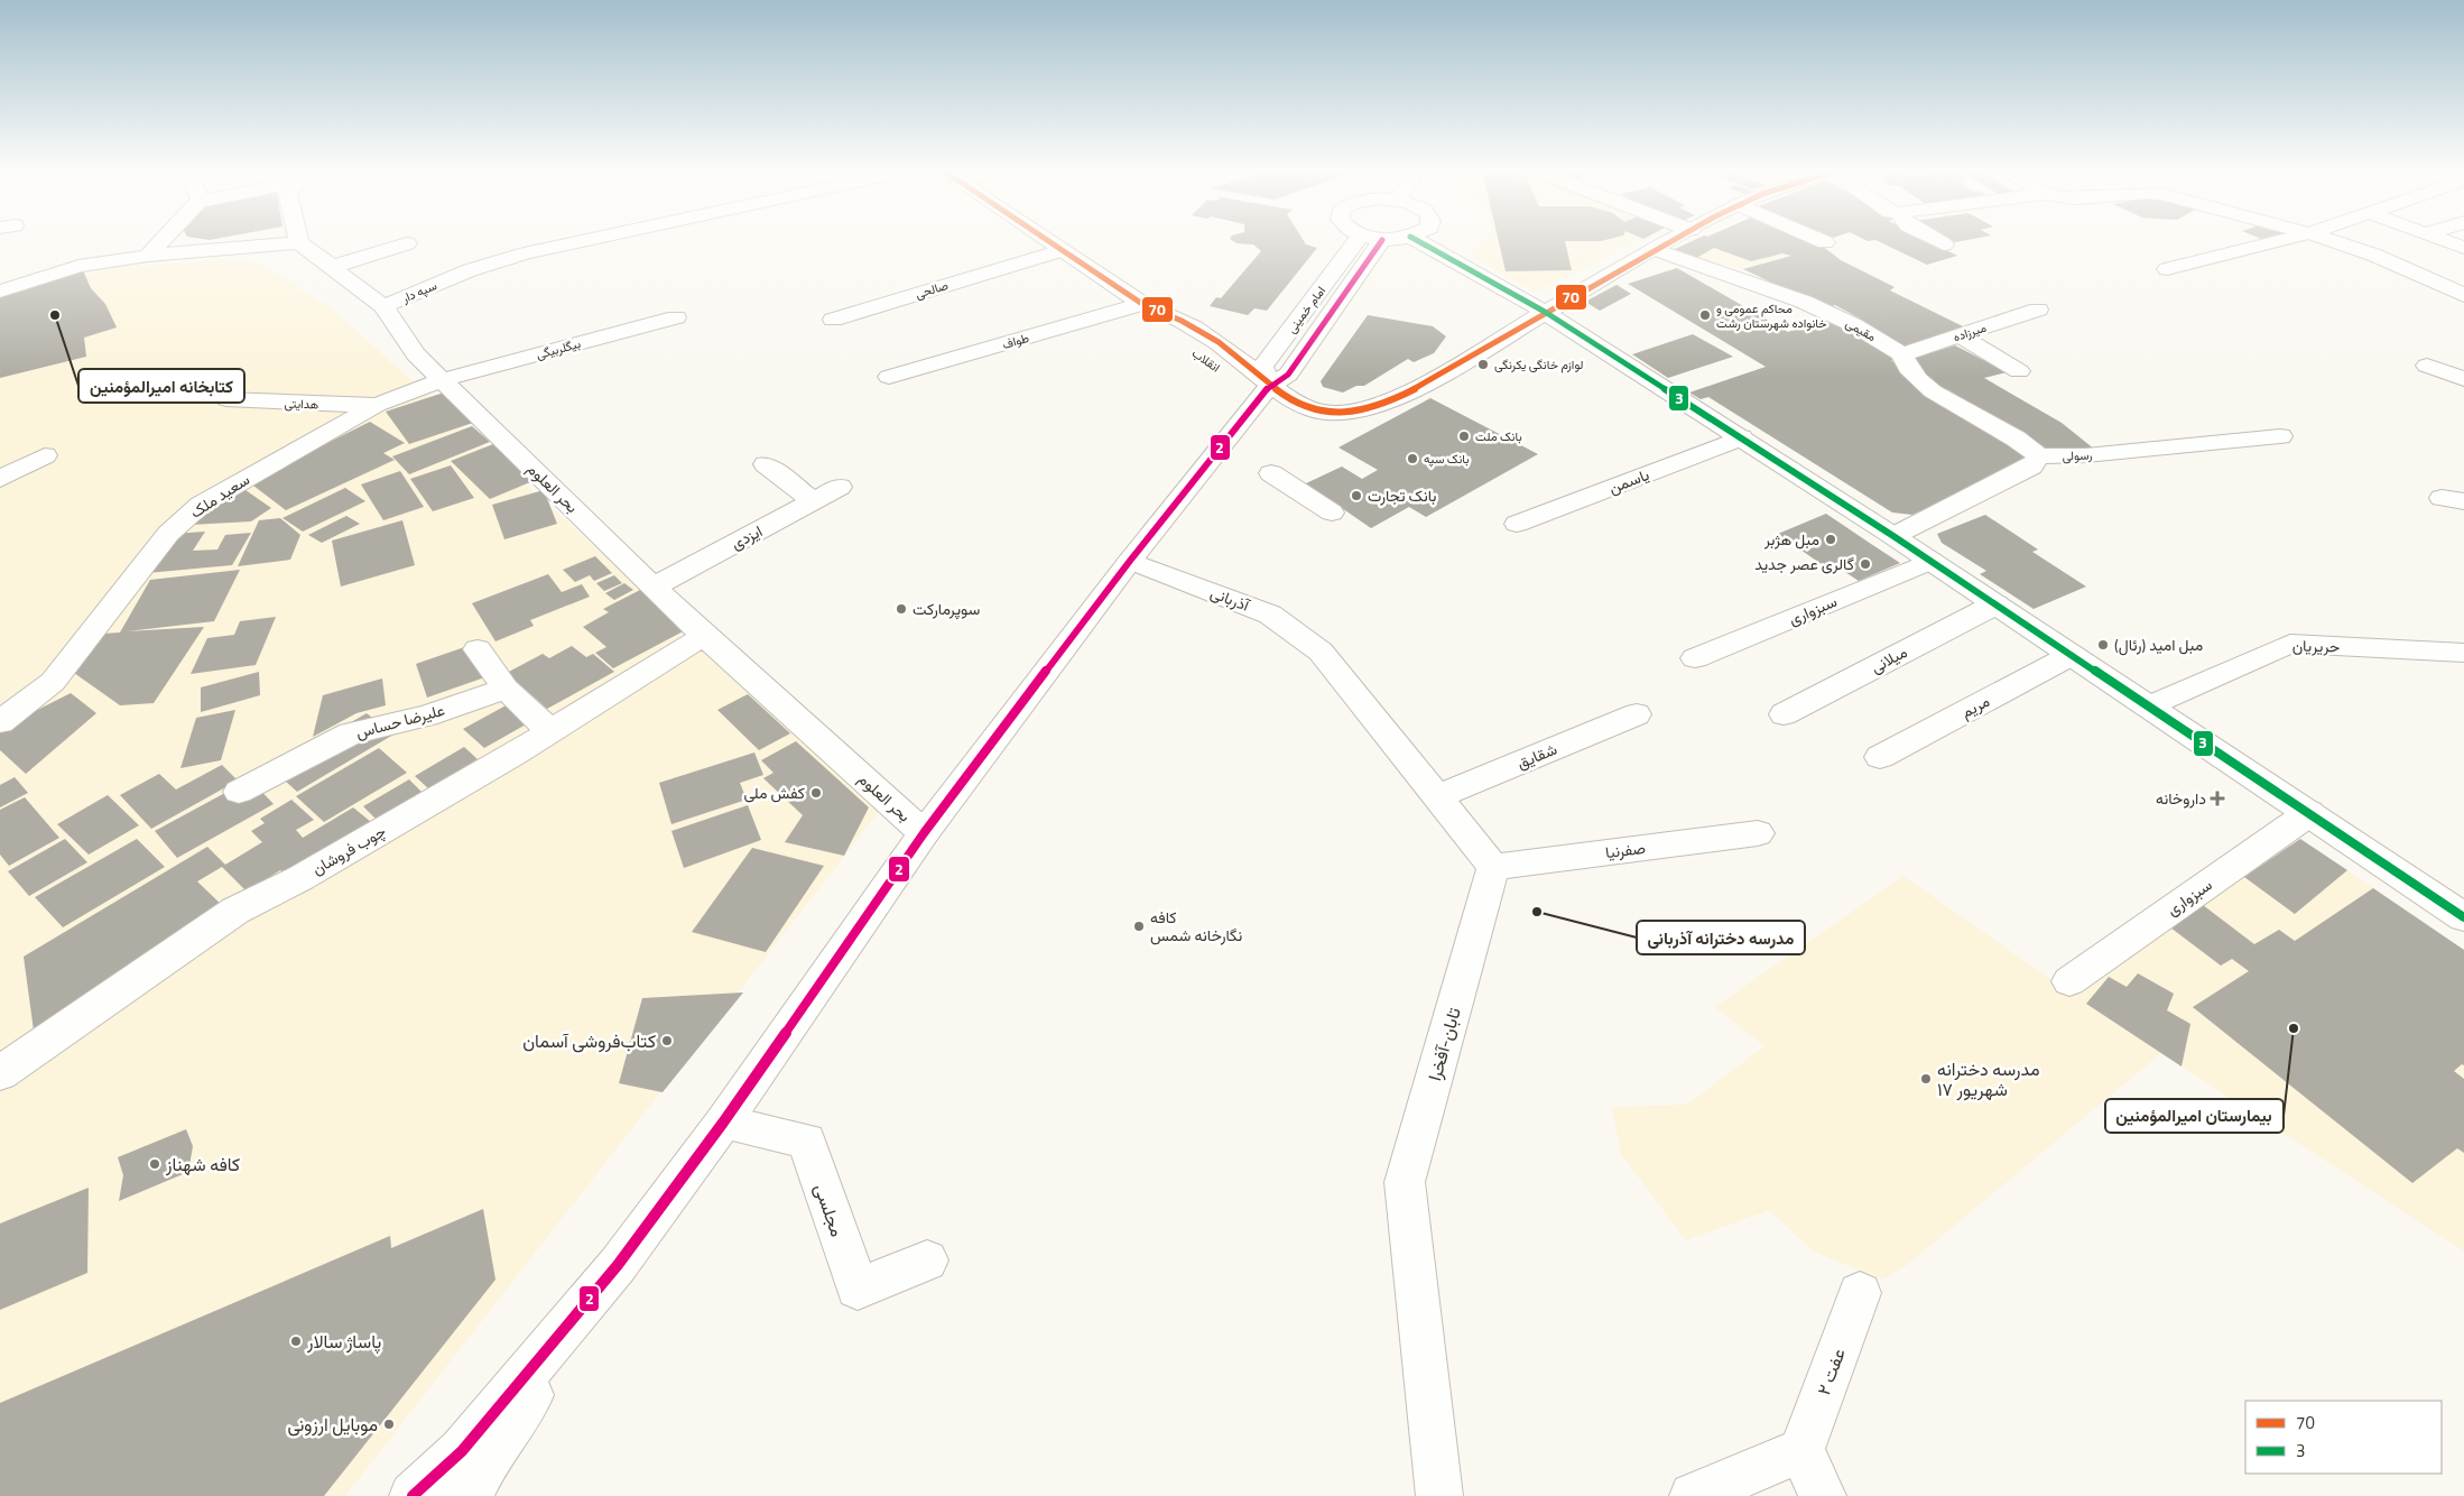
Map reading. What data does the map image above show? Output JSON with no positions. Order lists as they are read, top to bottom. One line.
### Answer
{"streets":{"street":["صالحی","سپه دار","امام خمینی","مقیمی","میرزاده","طواف","بیگلربیگی","انقلاب","هدایتی","رسولی","یاسمن","بحر العلوم","سعید ملک","ایزدی","آذربانی","سبزواری","حریریان","میلانی","مریم","علیرضا حساس","شقایق","چوب فروشان","صفرنیا","تابان-آفخرا","مجلسی","عفت ۲"]},"crossings":[["صالحی","انقلاب"],["سپه دار","بحر العلوم"],["امام خمینی","انقلاب"],["امام خمینی","بحر العلوم"],["امام خمینی","آذربانی"],["امام خمینی","مجلسی"],["مقیمی","میرزاده"],["مقیمی","رسولی"],["طواف","انقلاب"],["بیگلربیگی","بحر العلوم"],["بیگلربیگی","سعید ملک"],["هدایتی","سعید ملک"],["بحر العلوم","سعید ملک"],["بحر العلوم","ایزدی"],["بحر العلوم","چوب فروشان"],["آذربانی","شقایق"],["صفرنیا","تابان-آفخرا"]],"places":{"other":["کتابخانه امیرالمؤمنین","محاکم عمومی و خانواده شهرستان رشت","لوازم خانگی یکرنگی","بانک ملت","بانک سپه","بانک تجارت","مبل هژبر","گالری عصر جدید","سوپرمارکت","مبل امید (رئال)","کفش ملی","مدرسه دخترانه آذربانی","کافه نگارخانه شمس","بیمارستان امیرالمؤمنین","کتاب‌فروشی آسمان","مدرسه دخترانه ۱۷ شهریور","کافه شهناز","پاساژ سالار","موبایل ارزونی"],"health":["داروخانه"]},"lines":["transit line 70","transit line 3","transit line 2"],"legend":["70","3"]}
